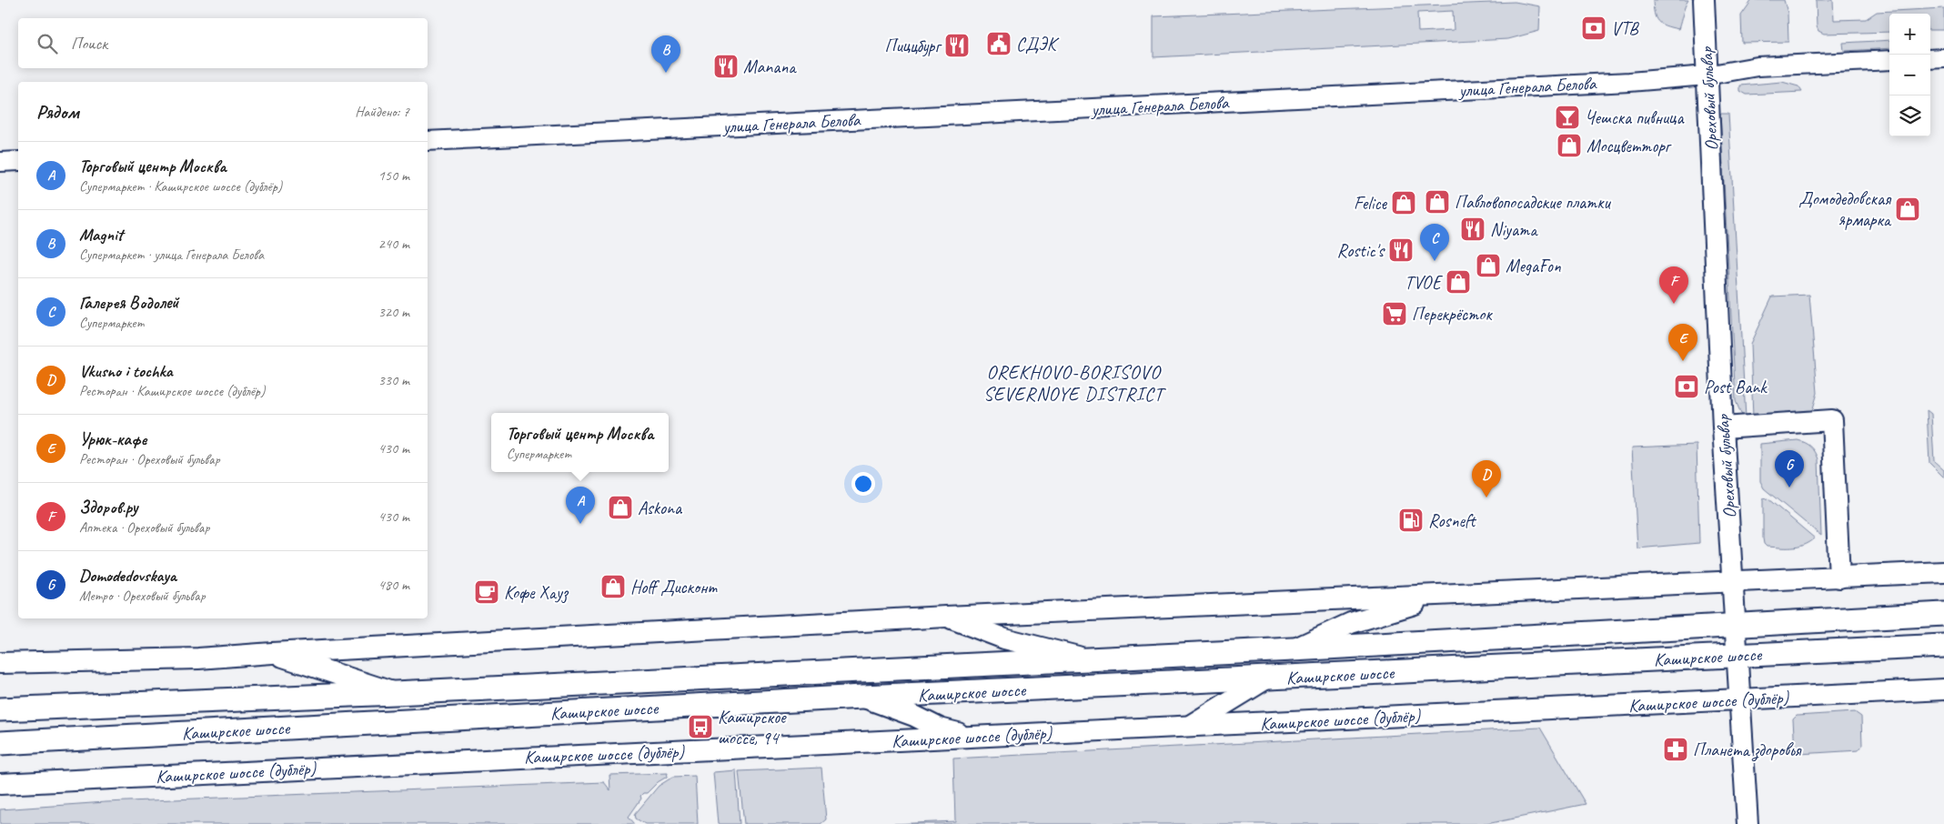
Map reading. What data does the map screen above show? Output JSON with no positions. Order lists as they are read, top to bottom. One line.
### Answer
{"streets":{"main road":["Ореховый бульвар","Каширское шоссе","Каширское шоссе (дублёр)"],"street":["улица Генерала Белова"]},"crossings":[["улица Генерала Белова","Ореховый бульвар"],["Ореховый бульвар","Каширское шоссе"],["Ореховый бульвар","Каширское шоссе (дублёр)"]],"districts":["OREKHOVO-BORISOVO SEVERNOYE DISTRICT"],"places":{"bank":["VTB","Post Bank"],"public building":["СДЭК"],"restaurant":["Пиццбург","Manana","Niyama","Rostic's"],"bar":["Чешска пивница"],"shop":["Мосцветторг","Павловопосадские платки","Felice","Домодедовская ярмарка","MegaFon","TVOE","Askona","Hoff Дисконт"],"supermarket":["Перекрёсток"],"fuel station":["Rosneft"],"cafe":["Кофе Хауз"],"bus stop":["Каширское шоссе, 94"],"pharmacy":["Планета здоровья"]},"page":{"map_buttons":["+","−"],"search":"Поиск","pins":["B","C","F","E","G","D","A"],"heading":["Рядом","Найдено: 7"],"list":[{"mark":"A","name":"Торговый центр Москва","note":"Супермаркет · Каширское шоссе (дублёр)","value":"150 m"},{"mark":"B","name":"Magnit","note":"Супермаркет · улица Генерала Белова","value":"240 m"},{"mark":"C","name":"Галерея Водолей","note":"Супермаркет","value":"320 m"},{"mark":"D","name":"Vkusno i tochka","note":"Ресторан · Каширское шоссе (дублёр)","value":"330 m"},{"mark":"E","name":"Урюк-кафе","note":"Ресторан · Ореховый бульвар","value":"430 m"},{"mark":"F","name":"Здоров.ру","note":"Аптека · Ореховый бульвар","value":"430 m"},{"mark":"G","name":"Domodedovskaya","note":"Метро · Ореховый бульвар","value":"480 m"}],"popup":["Торговый центр Москва","Супермаркет"]}}
